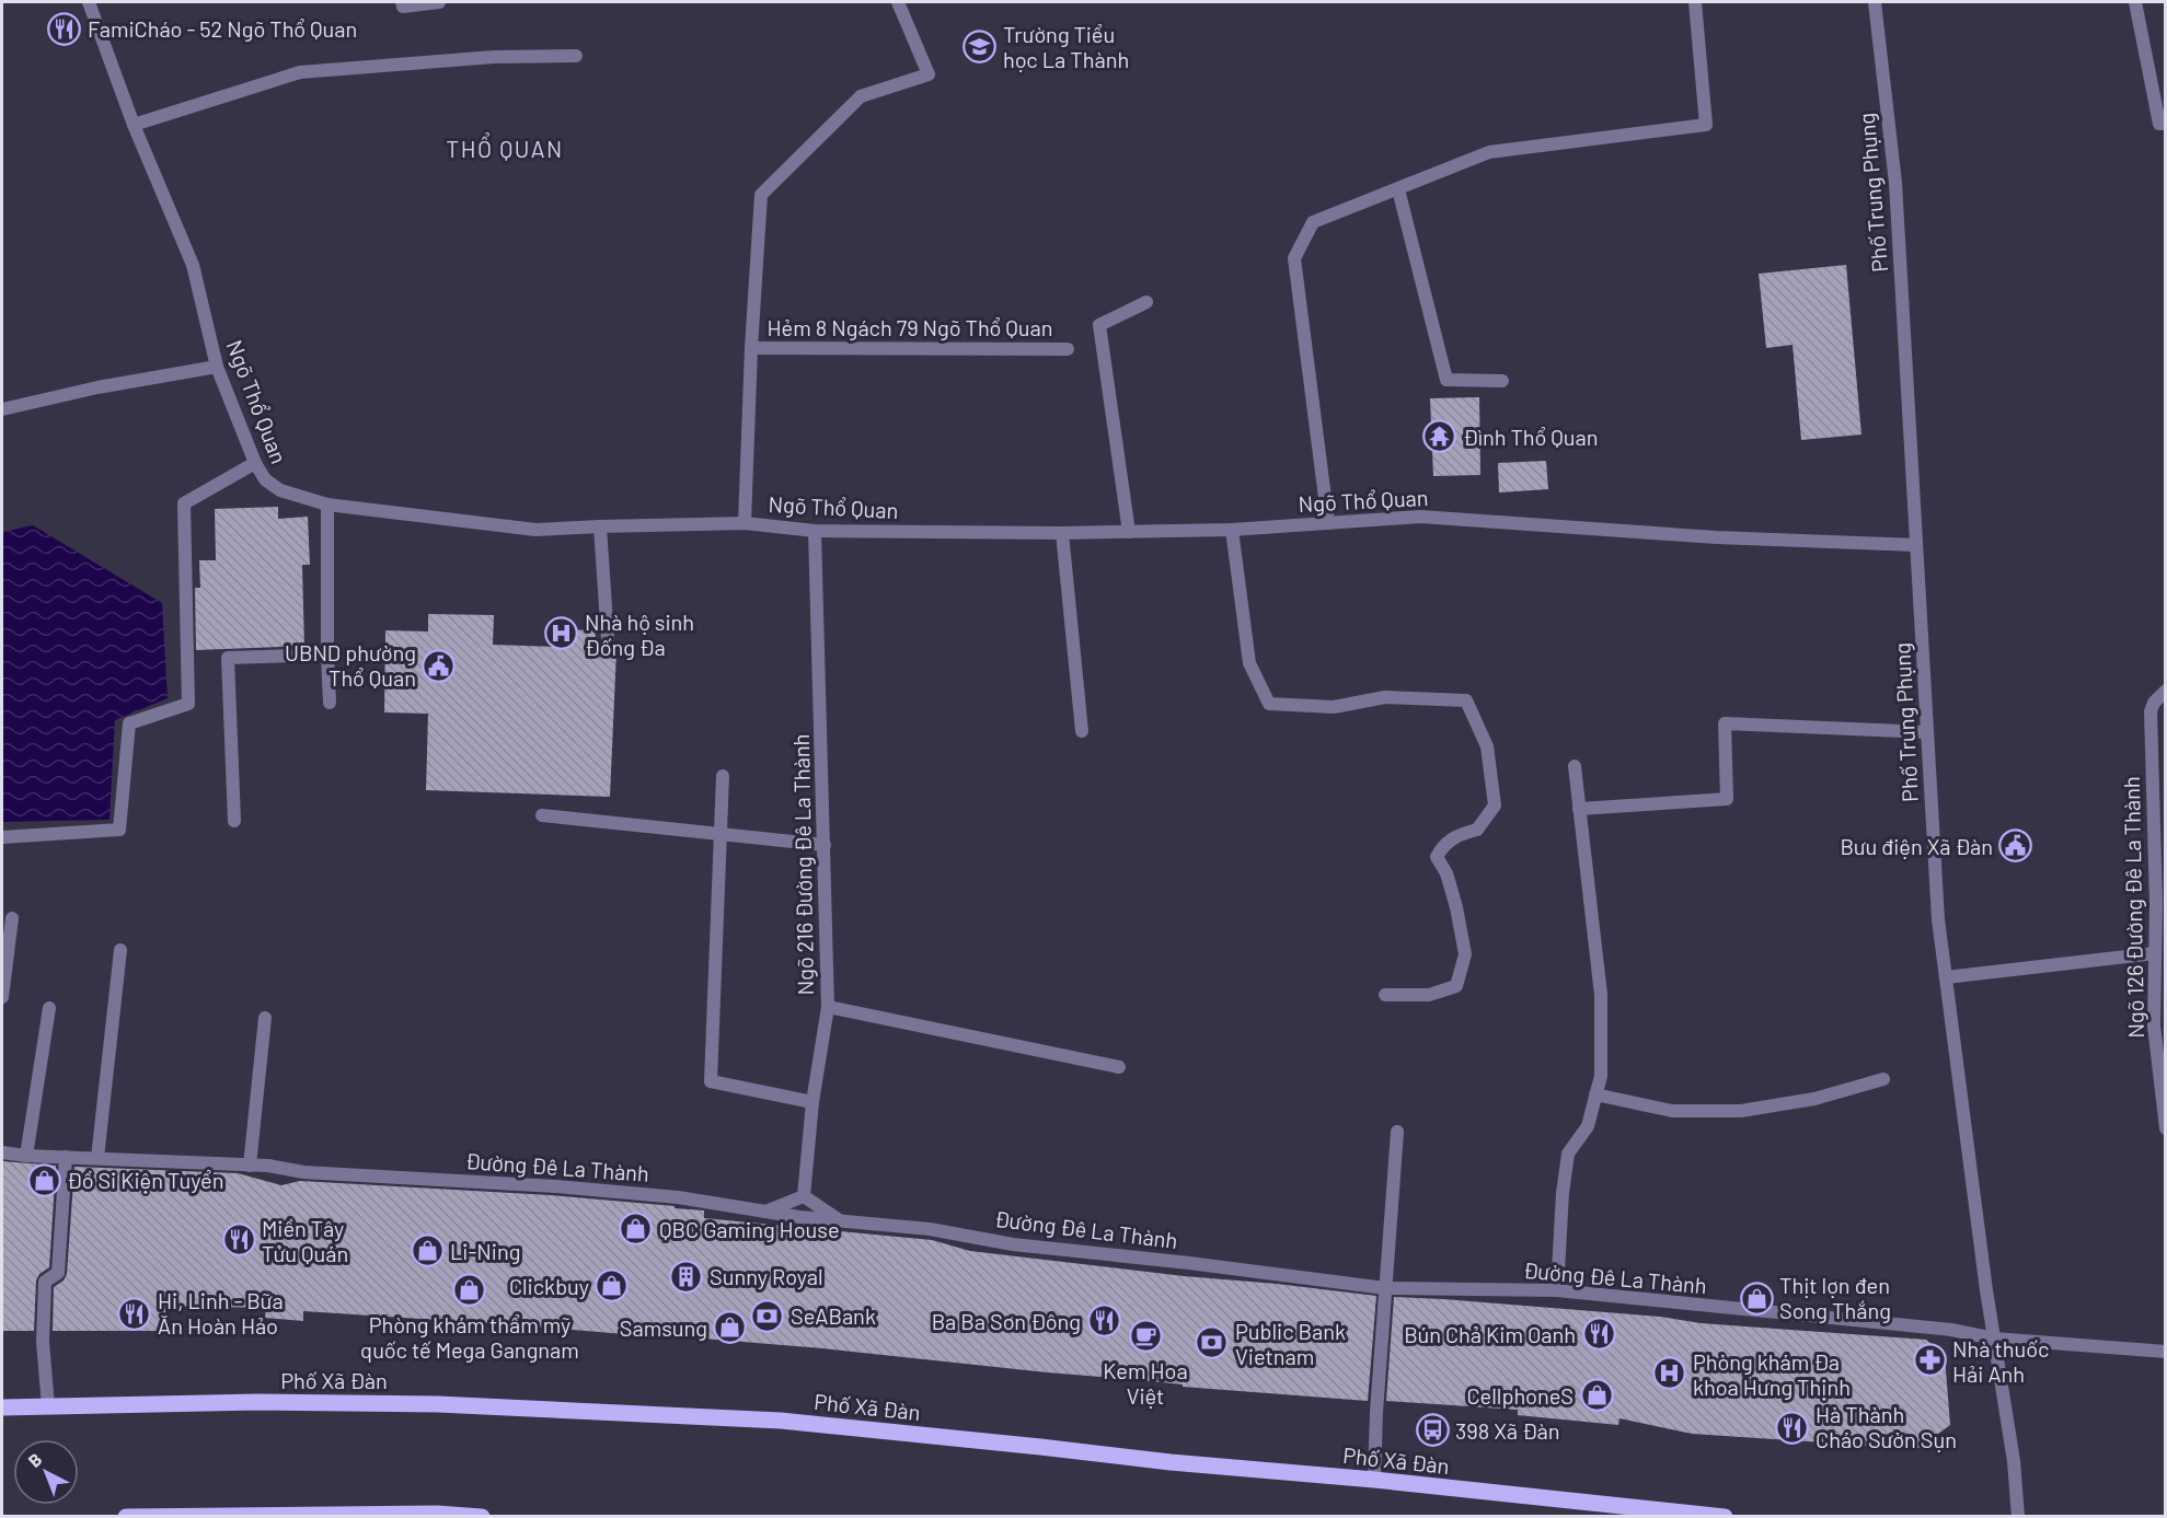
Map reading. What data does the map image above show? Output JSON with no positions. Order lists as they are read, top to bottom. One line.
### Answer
{"streets":{"main road":["Phố Xã Đàn"],"street":["Phố Trung Phụng","Hẻm 8 Ngách 79 Ngõ Thổ Quan","Ngõ Thổ Quan","Ngõ 216 Đường Đê La Thành","Ngõ 126 Đường Đê La Thành","Đường Đê La Thành"]},"crossings":[["Phố Trung Phụng","Ngõ Thổ Quan"],["Phố Trung Phụng","Đường Đê La Thành"],["Ngõ Thổ Quan","Ngõ 216 Đường Đê La Thành"]],"districts":["THỔ QUAN"],"places":{"restaurant":["FamiCháo - 52 Ngõ Thổ Quan","Miền Tây Tửu Quán","Hi, Linh - Bữa Ăn Hoàn Hảo","Ba Ba Sơn Đông","Bún Chả Kim Oanh","Hà Thành Cháo Sườn Sụn"],"school or university":["Trường Tiểu học La Thành"],"temple":["Đình Thổ Quan"],"hospital":["Nhà hộ sinh Đống Đa","Phòng khám Đa khoa Hưng Thịnh"],"public building":["UBND phường Thổ Quan","Bưu điện Xã Đàn"],"shop":["Đồ Si Kiện Tuyển","QBC Gaming House","Li-Ning","Clickbuy","Phòng khám thẩm mỹ quốc tế Mega Gangnam","Thịt lợn đen Song Thắng","Samsung","CellphoneS"],"building":["Sunny Royal"],"bank":["SeABank","Public Bank Vietnam"],"cafe":["Kem Hoa Việt"],"pharmacy":["Nhà thuốc Hải Anh"],"bus stop":["398 Xã Đàn"]},"north":"top left"}
